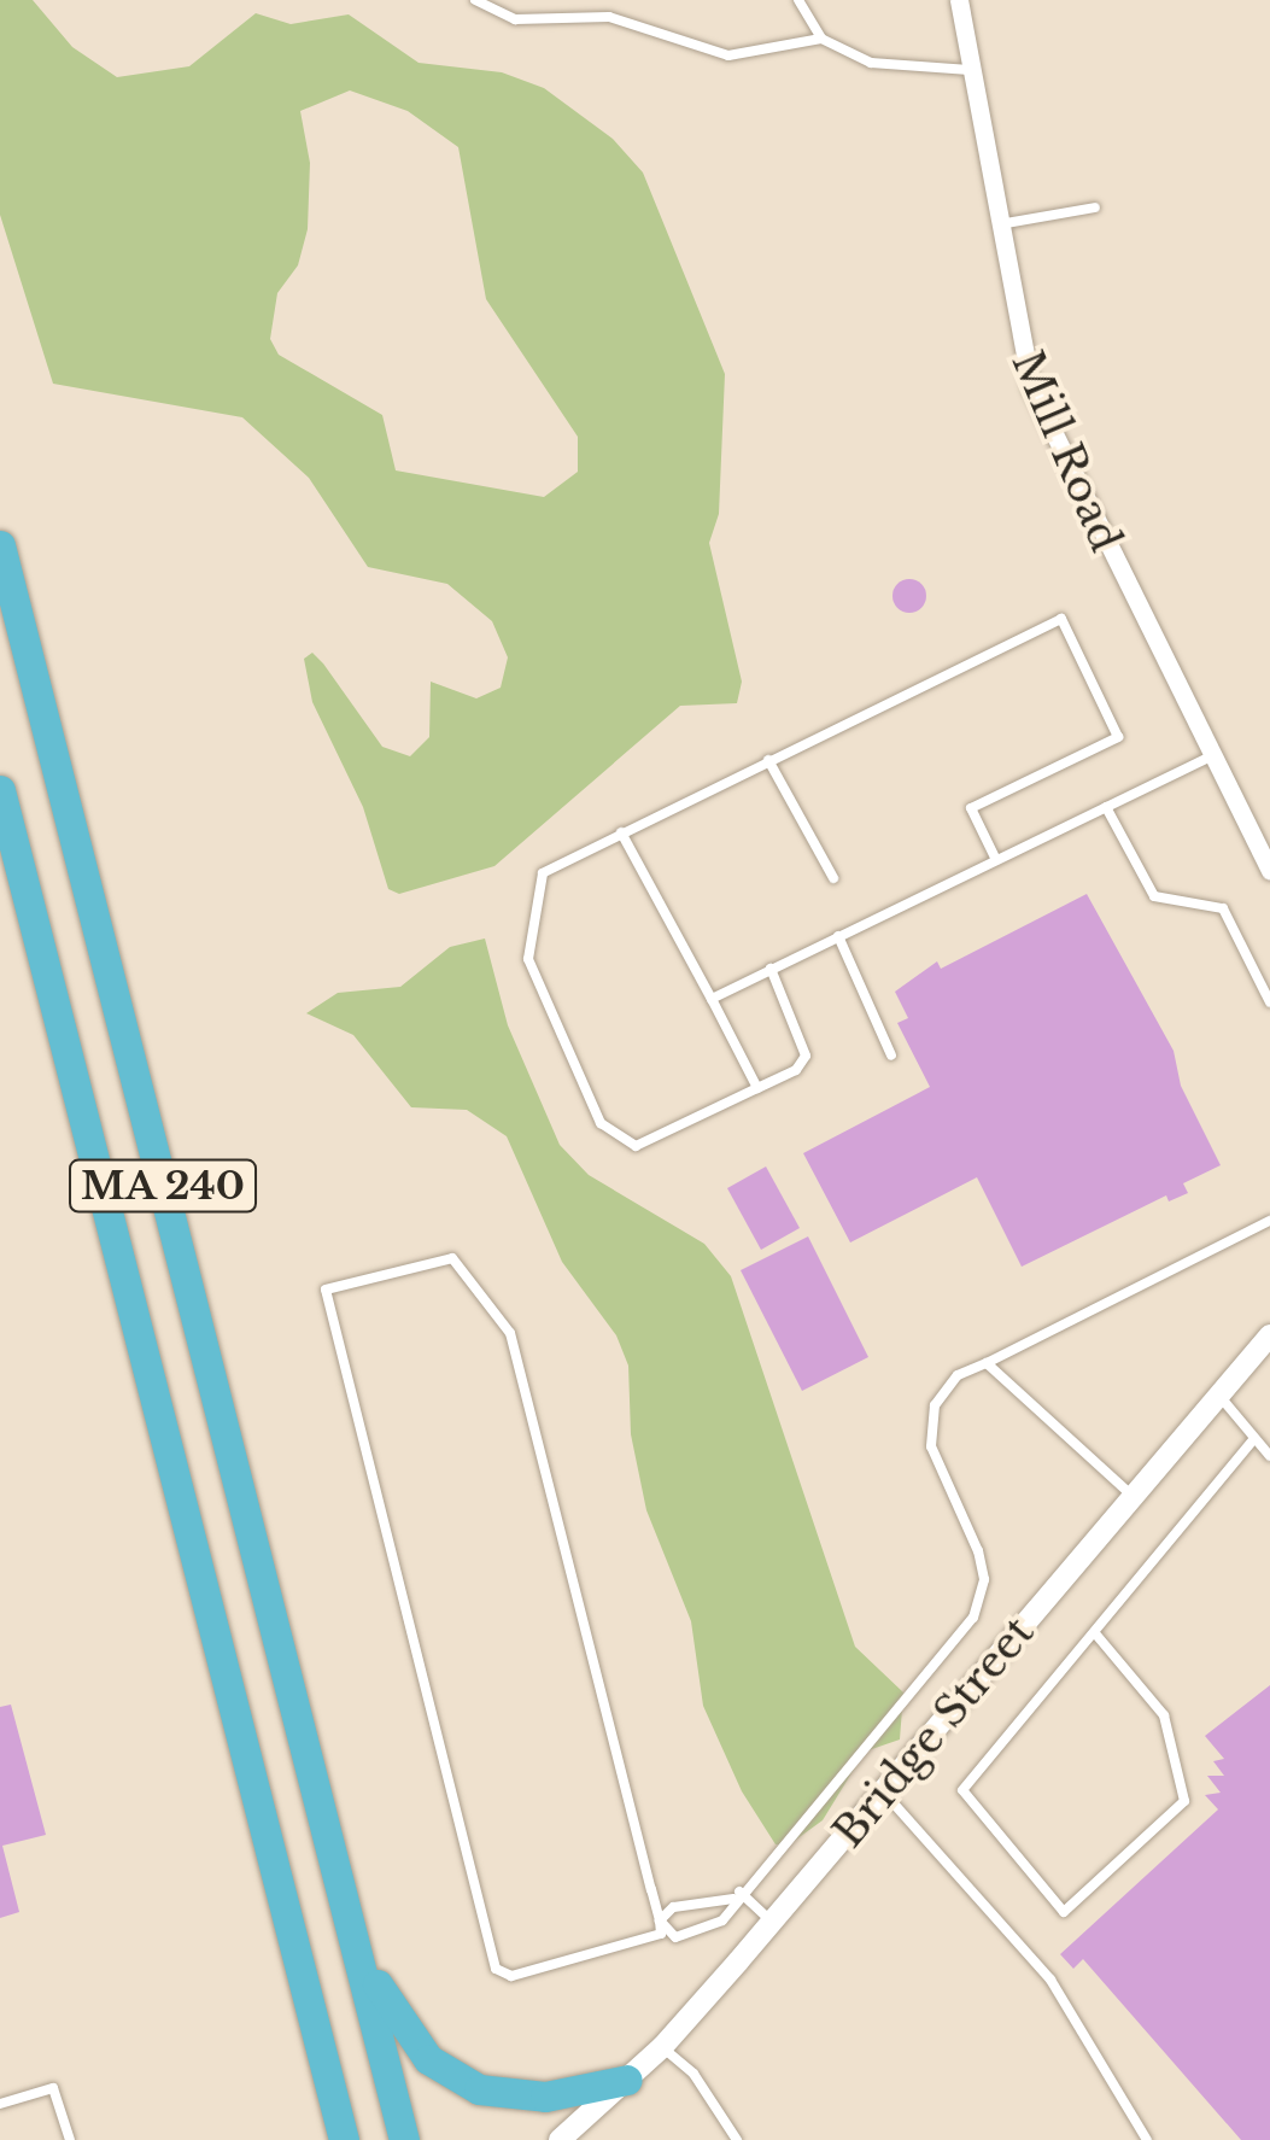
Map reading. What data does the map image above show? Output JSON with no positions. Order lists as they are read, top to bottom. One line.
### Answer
{"streets":{"highway":["MA 240"],"street":["Mill Road","Bridge Street"]}}
